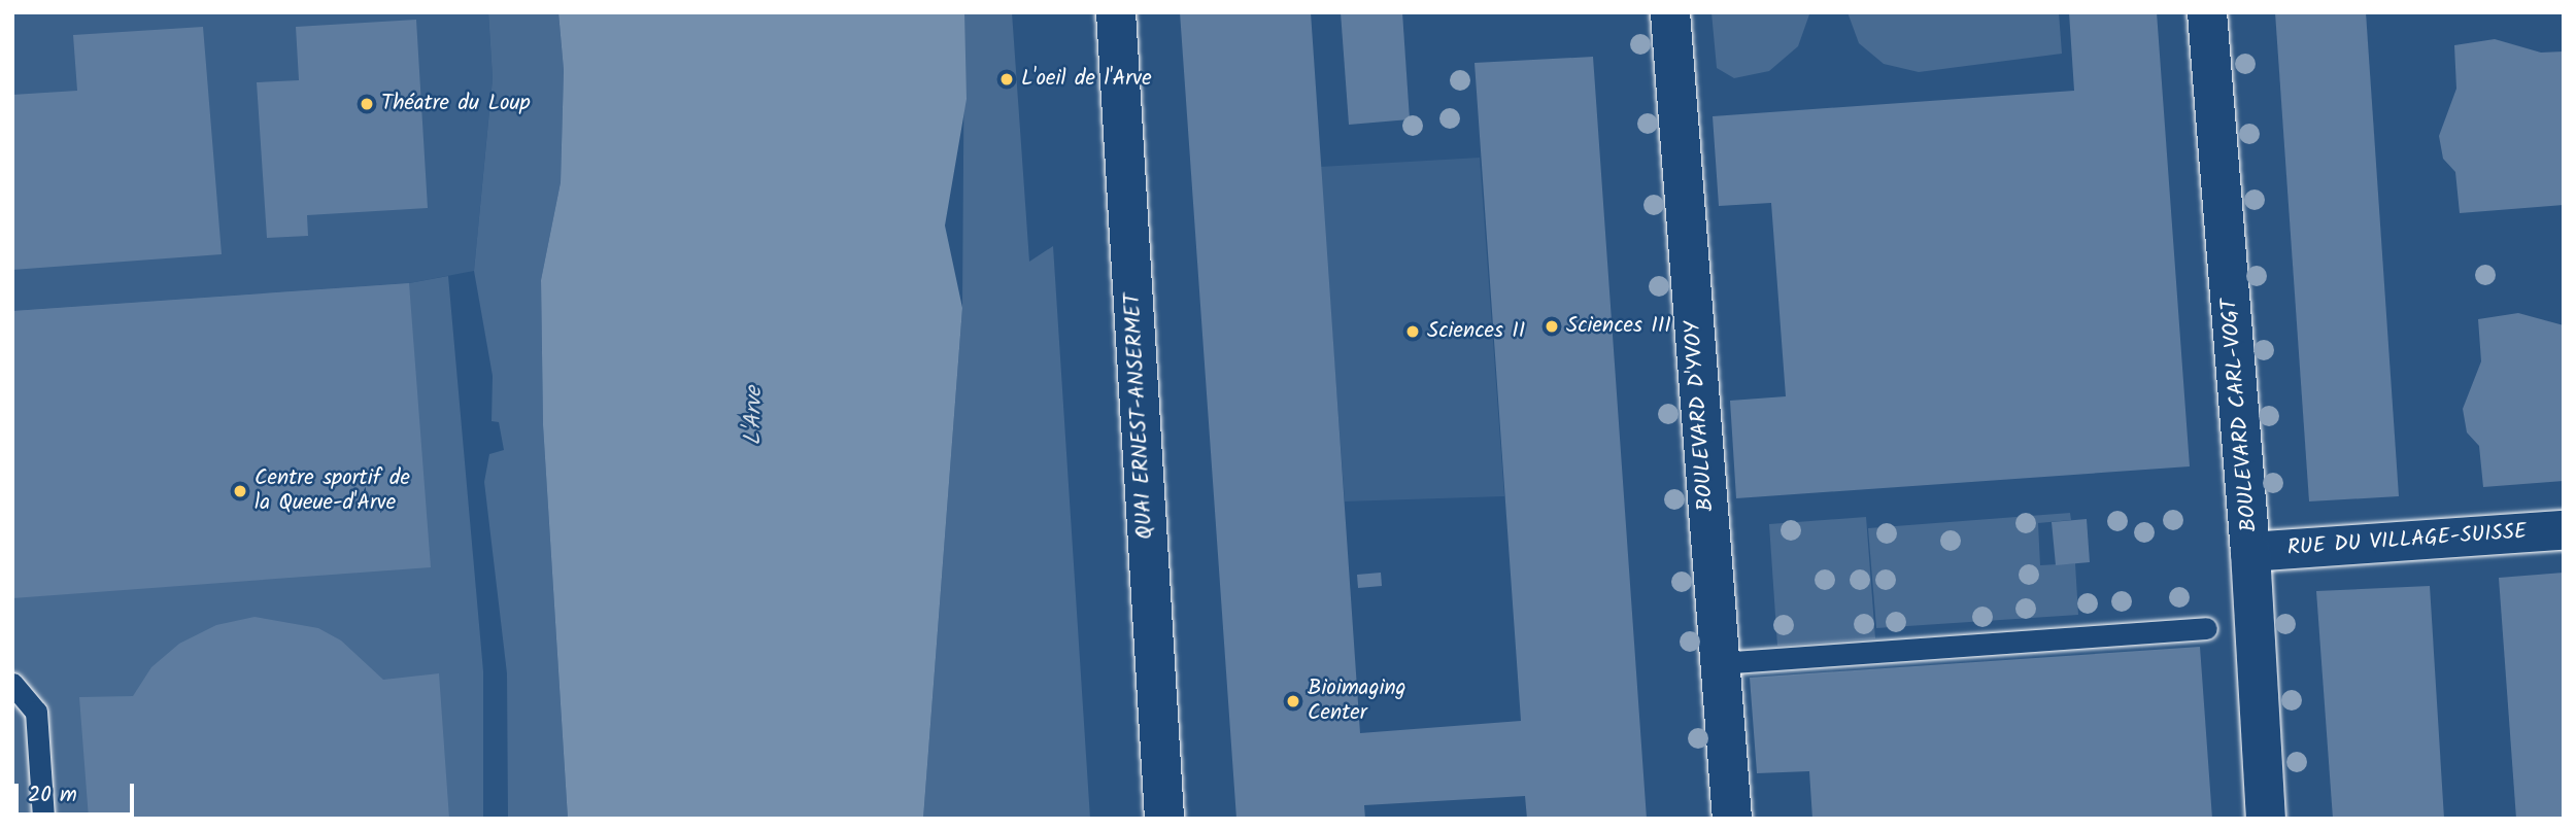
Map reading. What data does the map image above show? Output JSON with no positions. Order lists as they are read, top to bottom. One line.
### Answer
{"streets":{"street":["BOULEVARD CARL-VOGT","QUAI ERNEST-ANSERMET","BOULEVARD D'YVOY","RUE DU VILLAGE-SUISSE"]},"crossings":[["BOULEVARD CARL-VOGT","RUE DU VILLAGE-SUISSE"]],"water":["L'Arve"],"places":["L'oeil de l'Arve","Théatre du Loup","Sciences III","Sciences II","Centre sportif de la Queue-d'Arve","Bioimaging Center"],"scale_bar":"20 m"}
